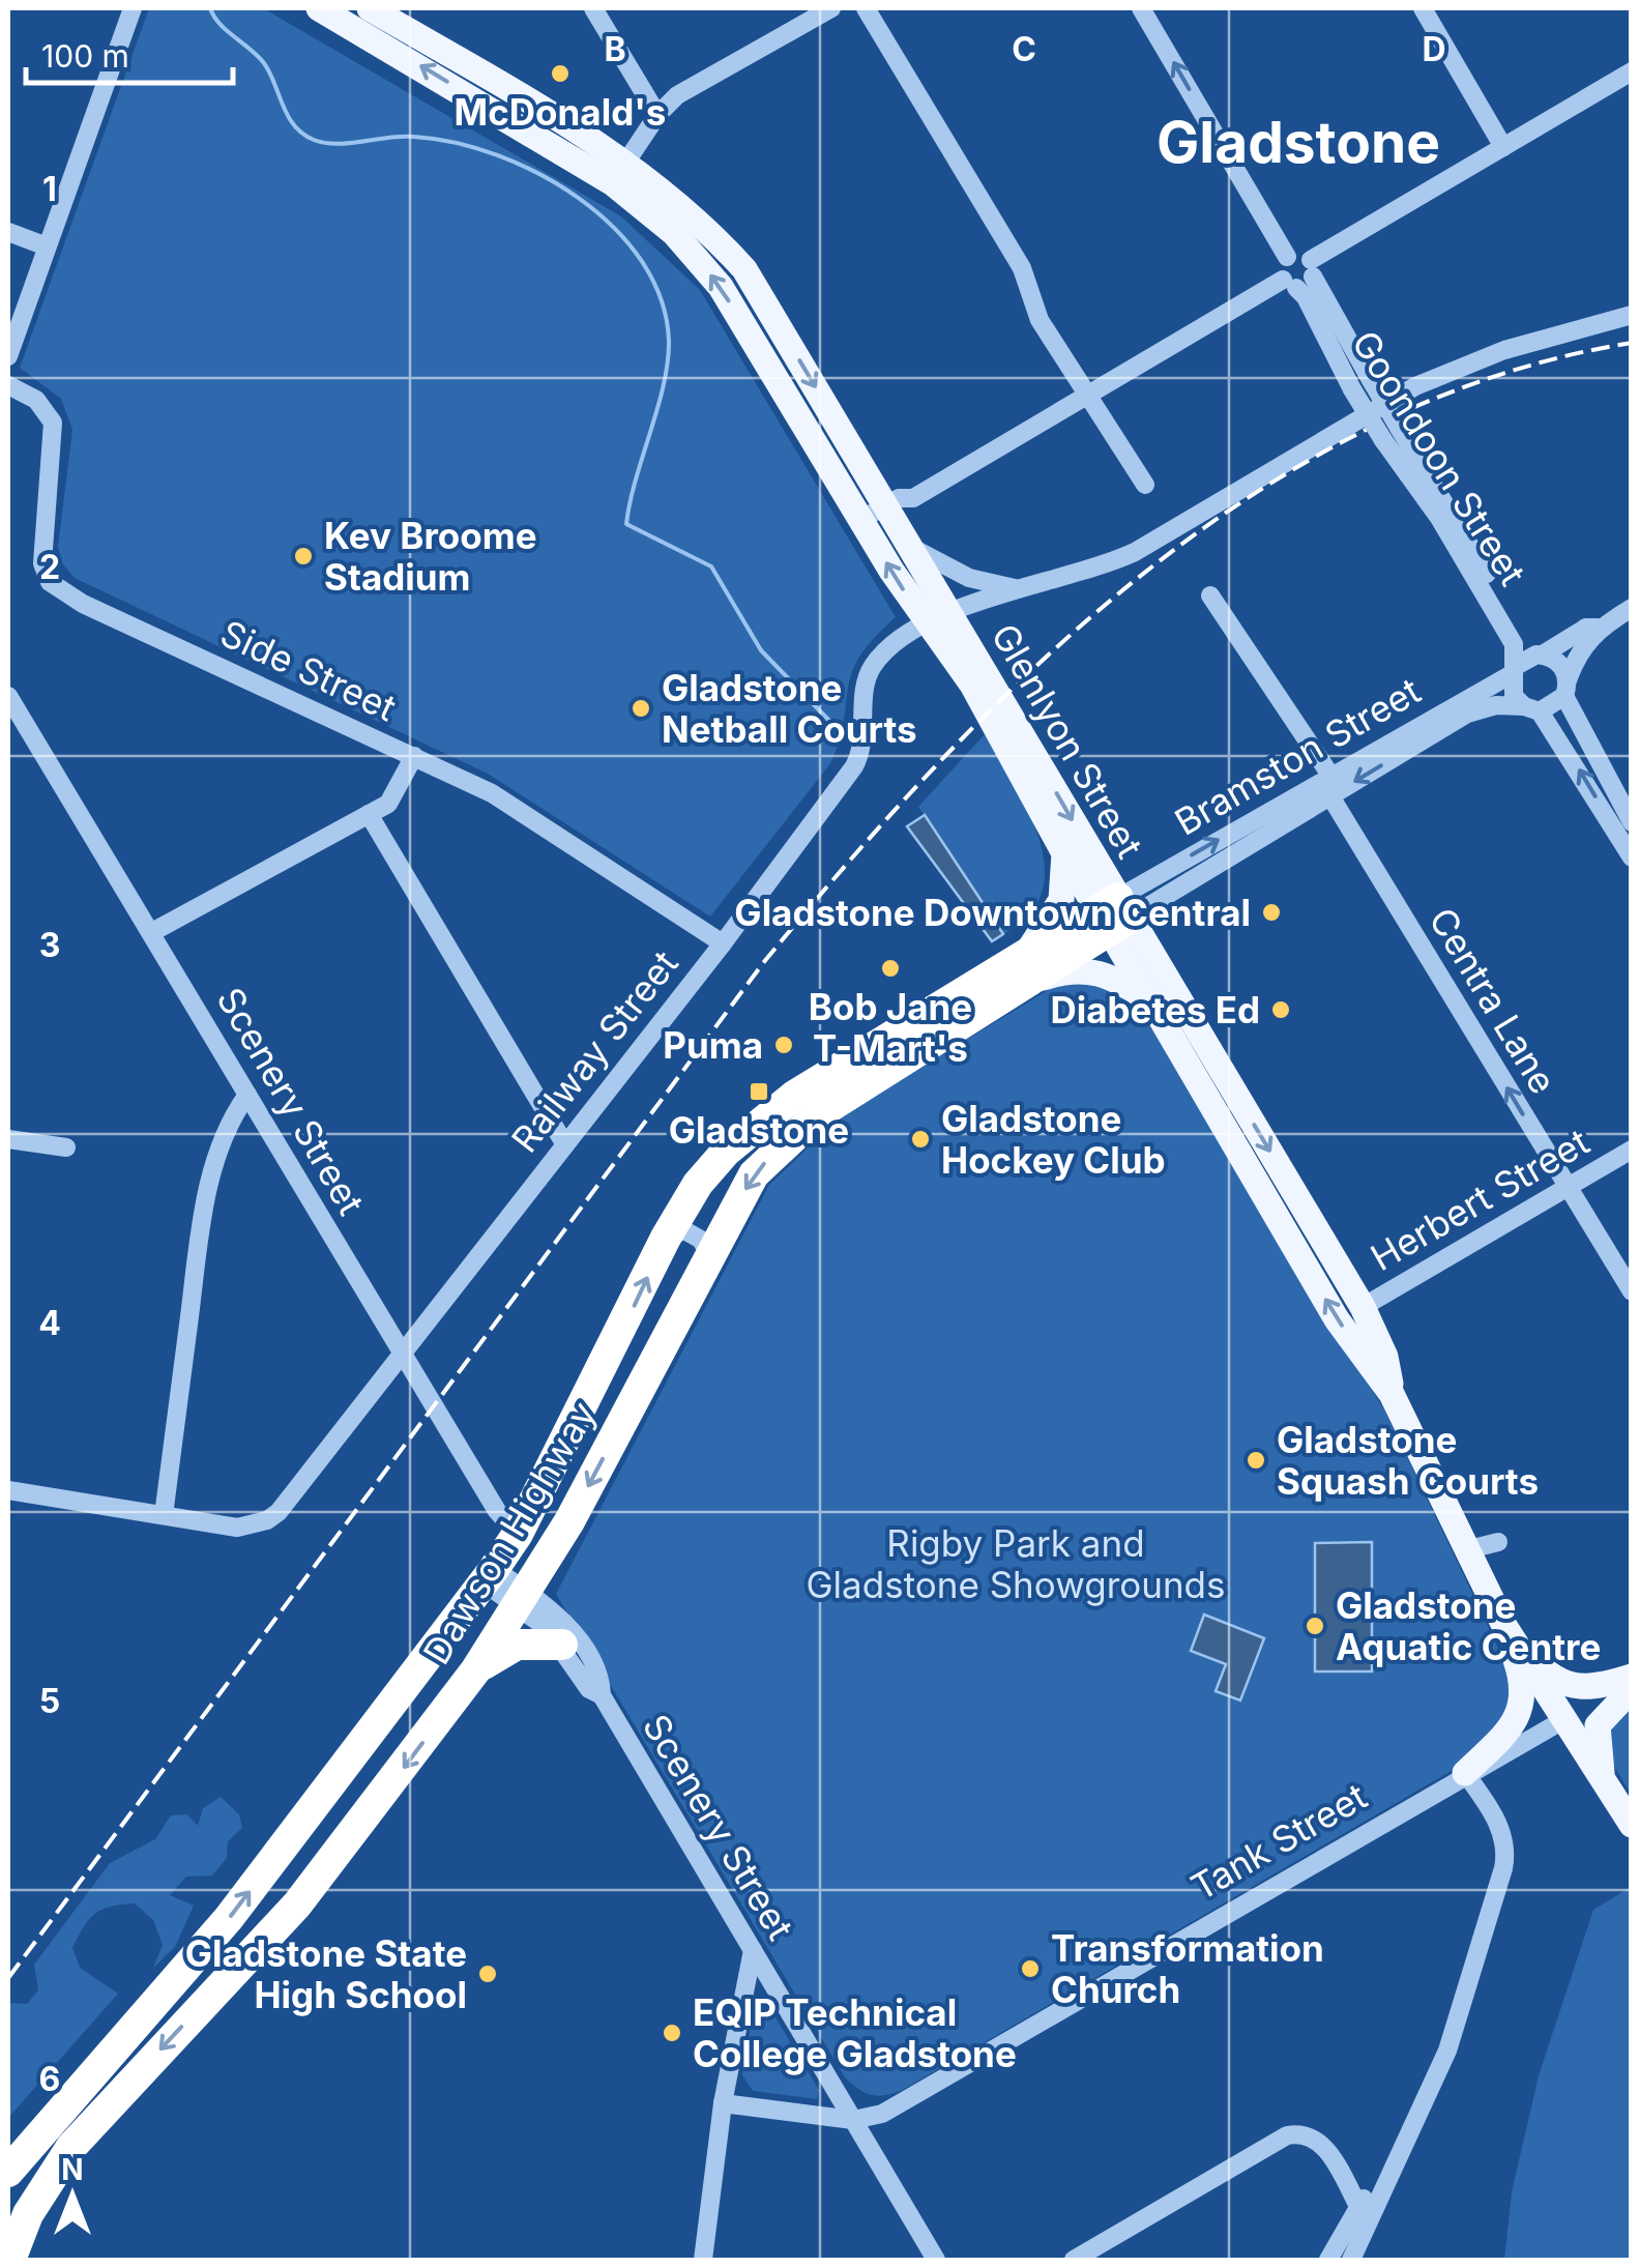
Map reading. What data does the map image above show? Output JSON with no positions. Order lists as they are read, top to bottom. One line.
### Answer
{"streets":{"highway":["Dawson Highway"],"main road":["Glenlyon Street","Tank Street"],"street":["Goondoon Street","Side Street","Bramston Street","Centra Lane","Railway Street","Scenery Street","Herbert Street"]},"crossings":[["Goondoon Street","Bramston Street"],["Side Street","Railway Street"],["Glenlyon Street","Bramston Street"],["Glenlyon Street","Railway Street"],["Glenlyon Street","Herbert Street"],["Glenlyon Street","Dawson Highway"],["Glenlyon Street","Tank Street"],["Bramston Street","Centra Lane"],["Bramston Street","Dawson Highway"],["Centra Lane","Herbert Street"],["Railway Street","Scenery Street"],["Scenery Street","Dawson Highway"],["Scenery Street","Tank Street"]],"one_way":["Centra Lane"],"districts":["Gladstone"],"parks":["Rigby Park and Gladstone Showgrounds"],"places":{"other":["McDonald's","Kev Broome Stadium","Gladstone Netball Courts","Gladstone Downtown Central","Bob Jane T-Mart's","Diabetes Ed","Puma","Gladstone Hockey Club","Gladstone Squash Courts","Gladstone Aquatic Centre","Transformation Church","Gladstone State High School","EQIP Technical College Gladstone"],"transit":["Gladstone"]},"scale_bar":"100 m","north":"top","grid":{"columns":["B","C","D"],"rows":["1","2","3","4","5","6"]}}
